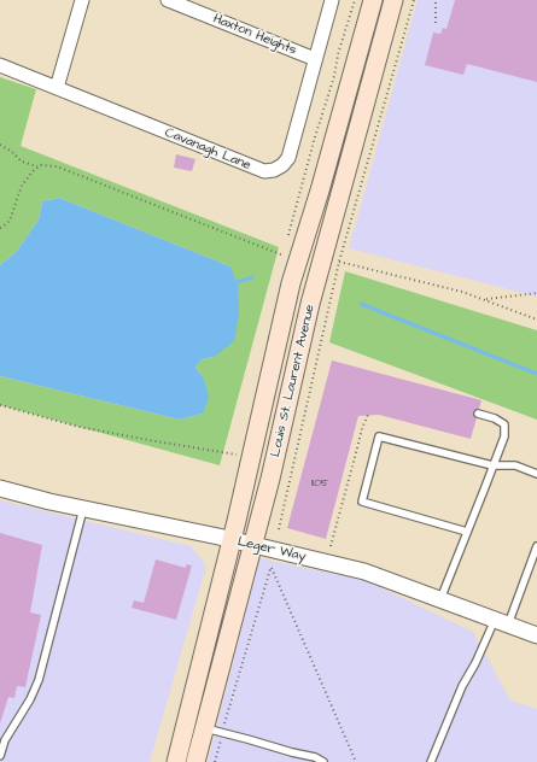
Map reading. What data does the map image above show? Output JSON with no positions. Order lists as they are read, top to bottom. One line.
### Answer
{"streets":{"main road":["Louis St. Laurent Avenue"],"street":["Haxton Heights","Cavanagh Lane","Leger Way"]},"crossings":[["Haxton Heights","Cavanagh Lane"],["Louis St. Laurent Avenue","Leger Way"]],"house_numbers":["1105"]}
